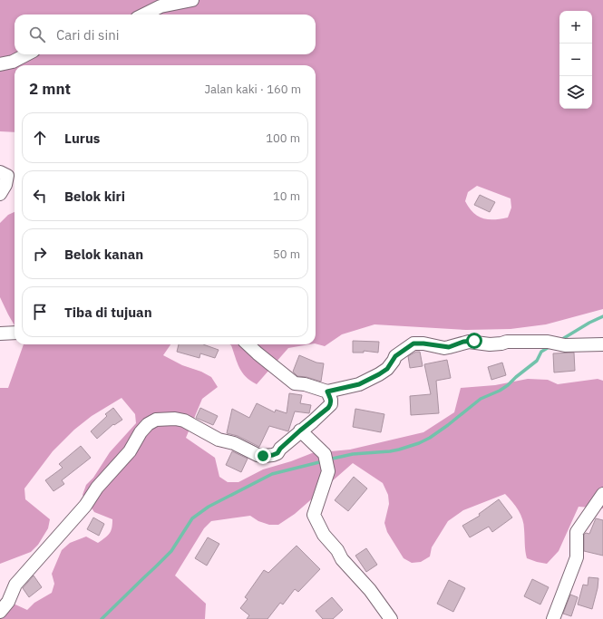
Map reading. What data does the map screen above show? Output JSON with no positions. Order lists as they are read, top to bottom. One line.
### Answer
{"page":{"map_buttons":["+","−"],"search":"Cari di sini","heading":["2 mnt","Jalan kaki · 160 m"],"list":[["Lurus","100 m"],["Belok kiri","10 m"],["Belok kanan","50 m"],"Tiba di tujuan"]}}
